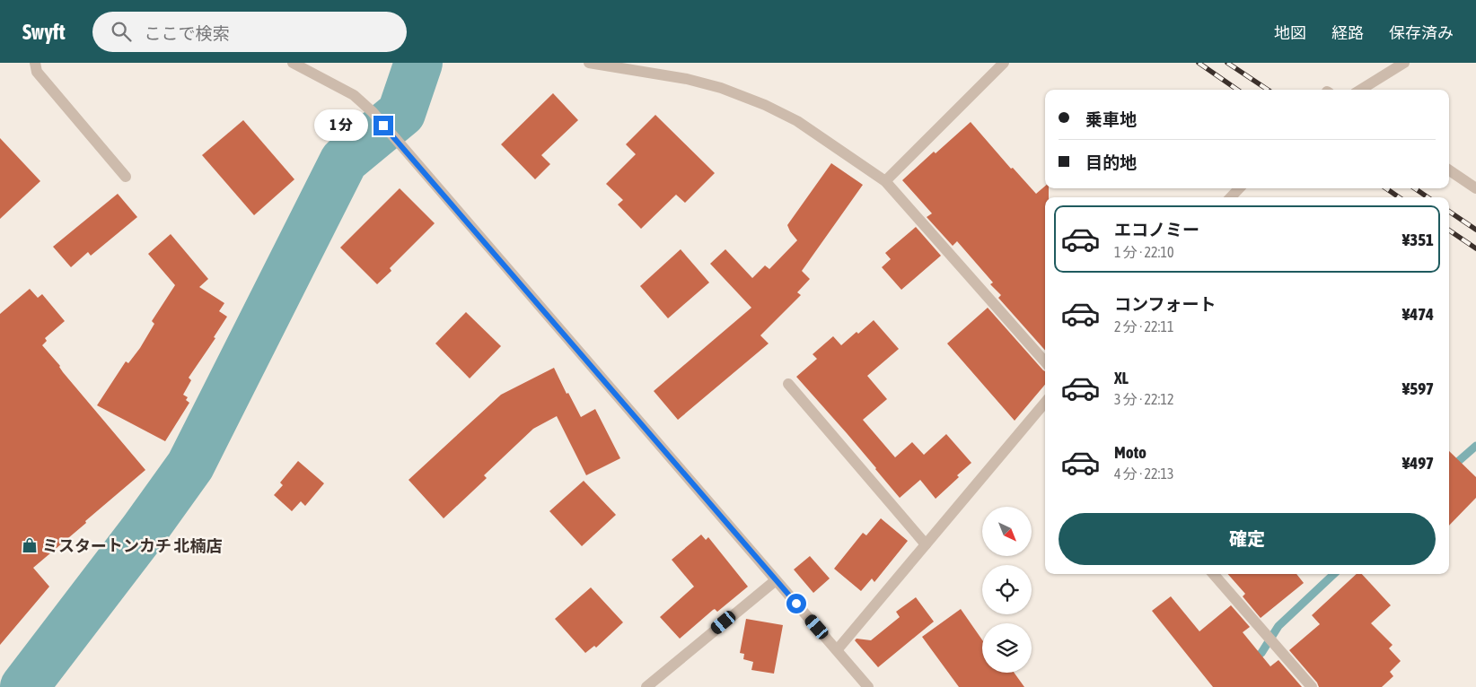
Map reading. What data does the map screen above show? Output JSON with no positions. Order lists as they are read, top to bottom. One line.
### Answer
{"places":{"shop":["ミスタートンカチ 北楠店"]},"north":"bottom right","page":{"header":"Swyft","search":"ここで検索","nav":["地図","経路","保存済み"],"banner":["乗車地","目的地"],"bubble":"1 分","list":[{"name":"エコノミー","note":"1 分 · 22:10","value":"¥351"},{"name":"コンフォート","note":"2 分 · 22:11","value":"¥474"},{"name":"XL","note":"3 分 · 22:12","value":"¥597"},{"name":"Moto","note":"4 分 · 22:13","value":"¥497"}],"buttons":"確定"}}
